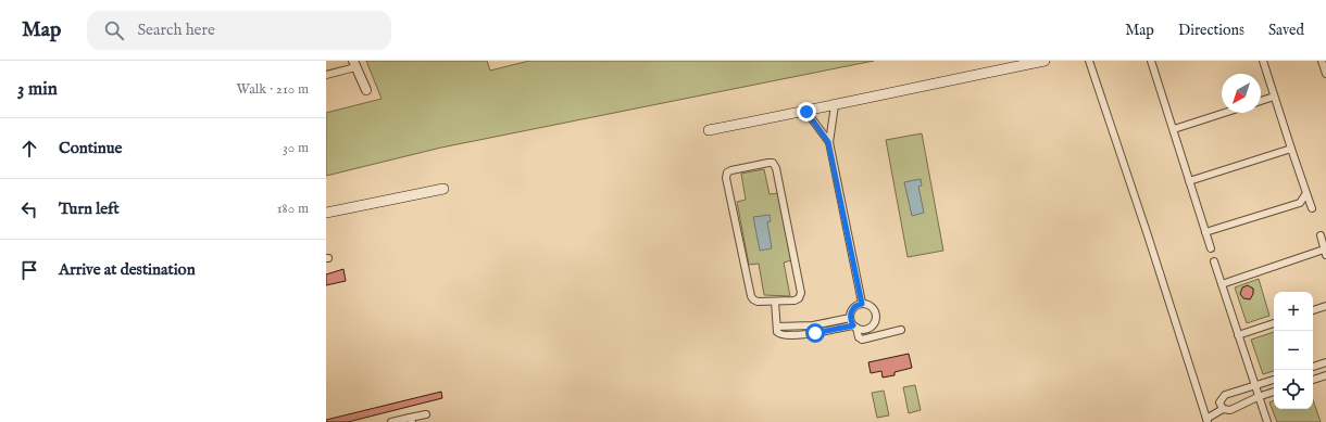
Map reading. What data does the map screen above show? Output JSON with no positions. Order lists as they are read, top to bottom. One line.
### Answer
{"north":"bottom left","page":{"header":"Map","search":"Search here","nav":["Map","Directions","Saved"],"heading":["3 min","Walk · 210 m"],"list":[["Continue","30 m"],["Turn left","180 m"],"Arrive at destination"],"map_buttons":["+","−"]}}
